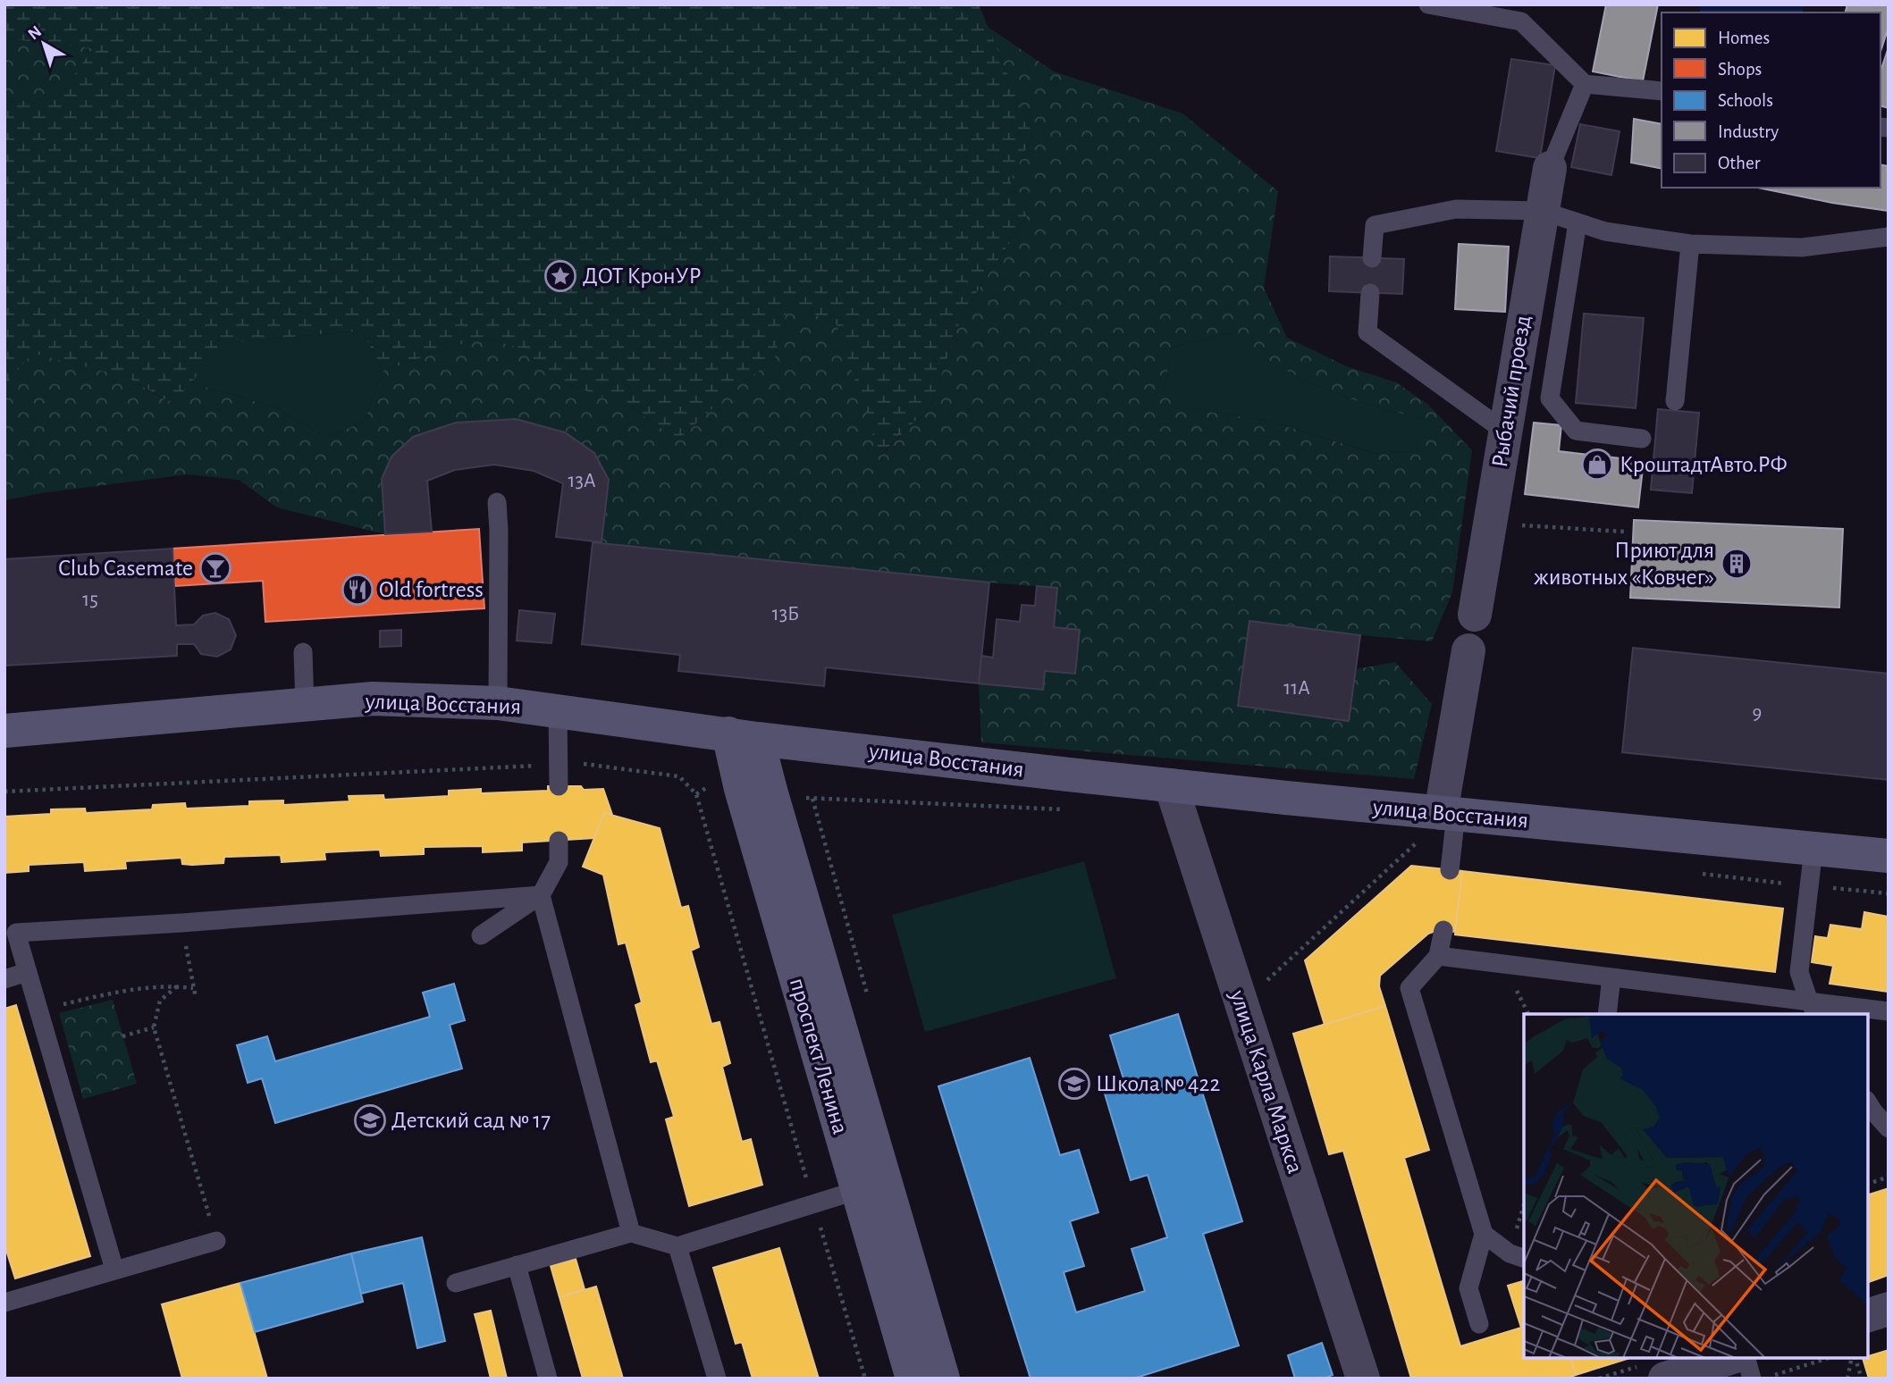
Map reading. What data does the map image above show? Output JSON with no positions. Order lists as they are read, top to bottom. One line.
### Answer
{"streets":{"main road":["улица Восстания","проспект Ленина"],"street":["Рыбачий проезд","улица Карла Маркса"]},"crossings":[["Рыбачий проезд","улица Восстания"],["улица Восстания","проспект Ленина"],["улица Восстания","улица Карла Маркса"]],"places":{"place":["ДОТ КронУР"],"shop":["КроштадтАвто.РФ"],"building":["Приют для животных «Ковчег»"],"bar":["Club Casemate"],"restaurant":["Old fortress"],"school or university":["Школа № 422","Детский сад № 17"]},"house_numbers":["13А","15","13Б","11А","9"],"legend":["Homes","Shops","Schools","Industry","Other"],"north":"top left"}
